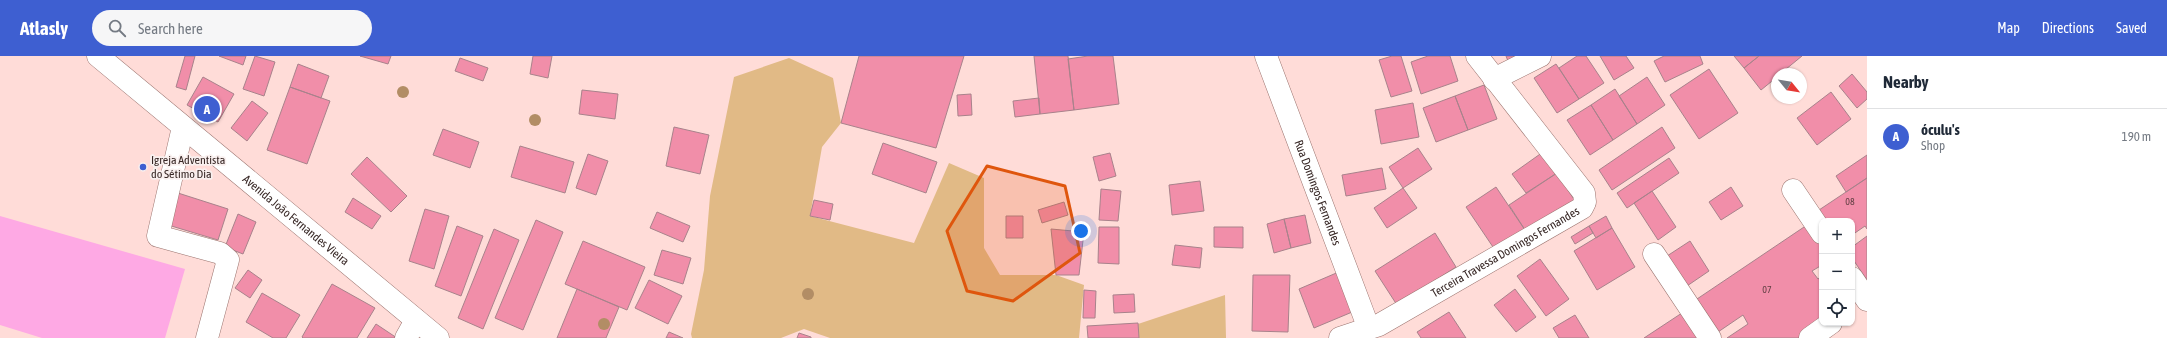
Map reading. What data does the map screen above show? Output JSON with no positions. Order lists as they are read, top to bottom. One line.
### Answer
{"streets":{"street":["Rua Domingos Fernandes","Avenida João Fernandes Vieira","Terceira Travessa Domingos Fernandes"]},"crossings":[["Rua Domingos Fernandes","Terceira Travessa Domingos Fernandes"]],"places":["Igreja Adventista do Sétimo Dia"],"house_numbers":["08","07"],"north":"bottom right","page":{"header":"Atlasly","search":"Search here","nav":["Map","Directions","Saved"],"heading":"Nearby","pins":"A","list":[{"mark":"A","name":"óculu's","note":"Shop","value":"190 m"}],"map_buttons":["+","−"]}}
